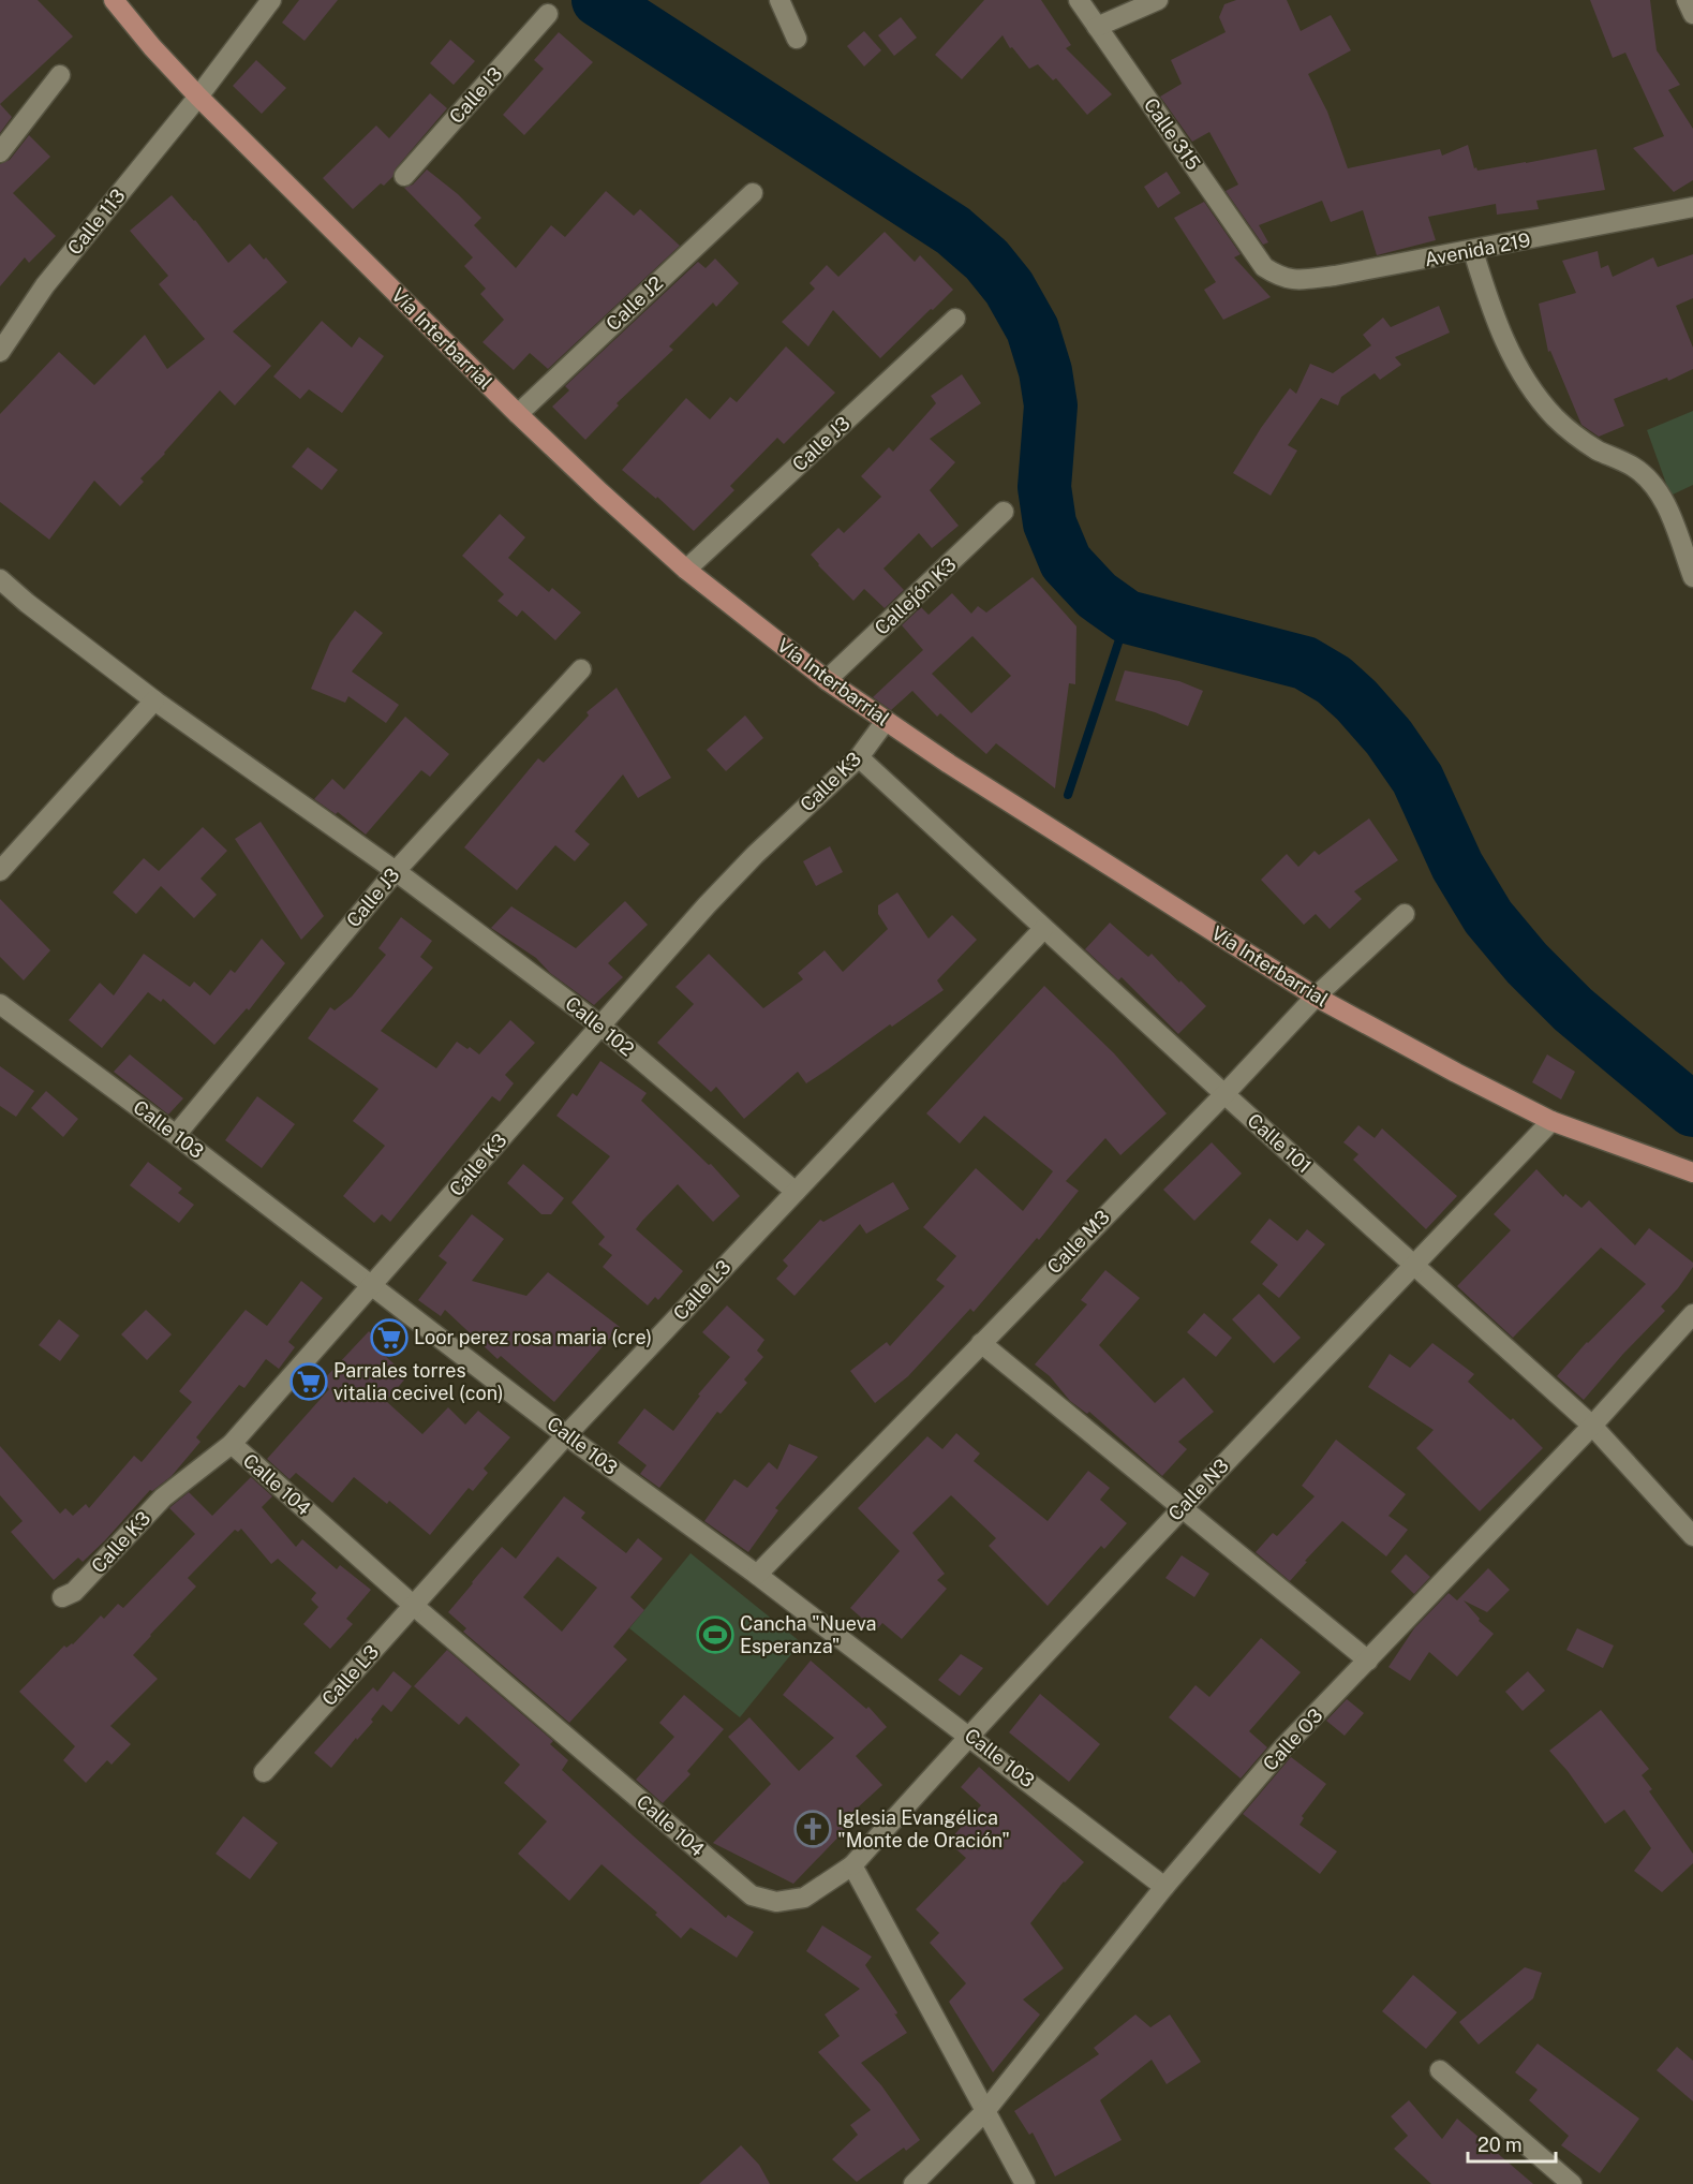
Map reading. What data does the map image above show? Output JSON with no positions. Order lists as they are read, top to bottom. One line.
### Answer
{"streets":{"main road":["Vía Interbarrial"],"street":["Calle I3","Calle 315","Calle 113","Avenida 219","Calle J2","Calle J3","Callejón K3","Calle K3","Calle 102","Calle 103","Calle 101","Calle M3","Calle L3","Calle 104","Calle N3","Calle O3"]},"crossings":[["Calle 315","Avenida 219"],["Calle 113","Vía Interbarrial"],["Calle J2","Vía Interbarrial"],["Vía Interbarrial","Calle J3"],["Vía Interbarrial","Callejón K3"],["Vía Interbarrial","Calle K3"],["Vía Interbarrial","Calle M3"],["Vía Interbarrial","Calle N3"],["Calle J3","Calle 102"],["Calle J3","Calle 103"],["Calle K3","Calle 102"],["Calle K3","Calle 103"],["Calle K3","Calle 101"],["Calle K3","Calle 104"],["Calle 102","Calle L3"],["Calle 103","Calle M3"],["Calle 103","Calle L3"],["Calle 103","Calle N3"],["Calle 103","Calle O3"],["Calle 101","Calle M3"],["Calle 101","Calle L3"],["Calle 101","Calle N3"],["Calle 101","Calle O3"],["Calle L3","Calle 104"],["Calle 104","Calle N3"]],"places":{"supermarket":["Loor perez rosa maria (cre)","Parrales torres vitalia cecivel (con)"],"sports":["Cancha \"Nueva Esperanza\""],"church":["Iglesia Evangélica \"Monte de Oración\""]},"scale_bar":"20 m"}
